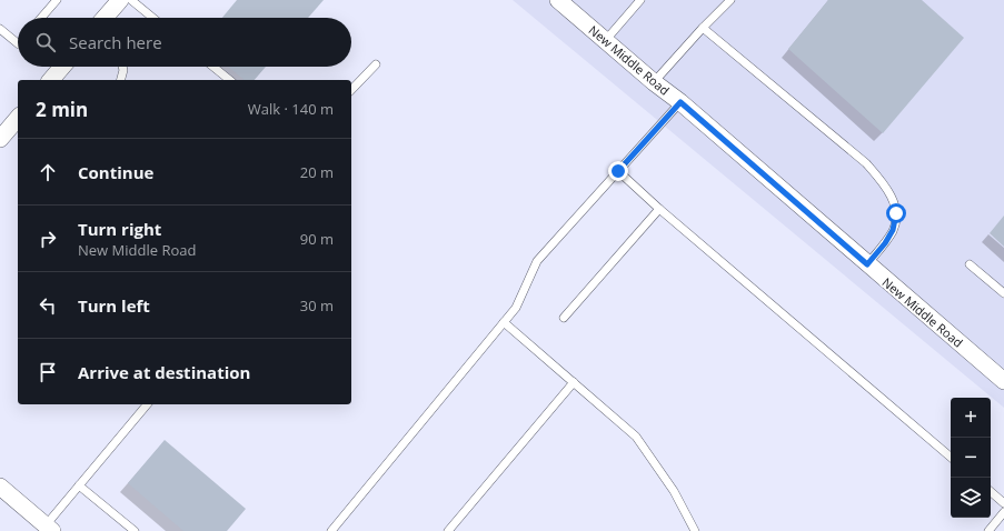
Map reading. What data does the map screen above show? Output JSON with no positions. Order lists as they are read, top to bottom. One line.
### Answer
{"streets":{"street":["New Middle Road"]},"page":{"search":"Search here","heading":["2 min","Walk · 140 m"],"list":[["Continue","20 m"],["Turn right","New Middle Road","90 m"],["Turn left","30 m"],"Arrive at destination"],"map_buttons":["+","−"]}}
